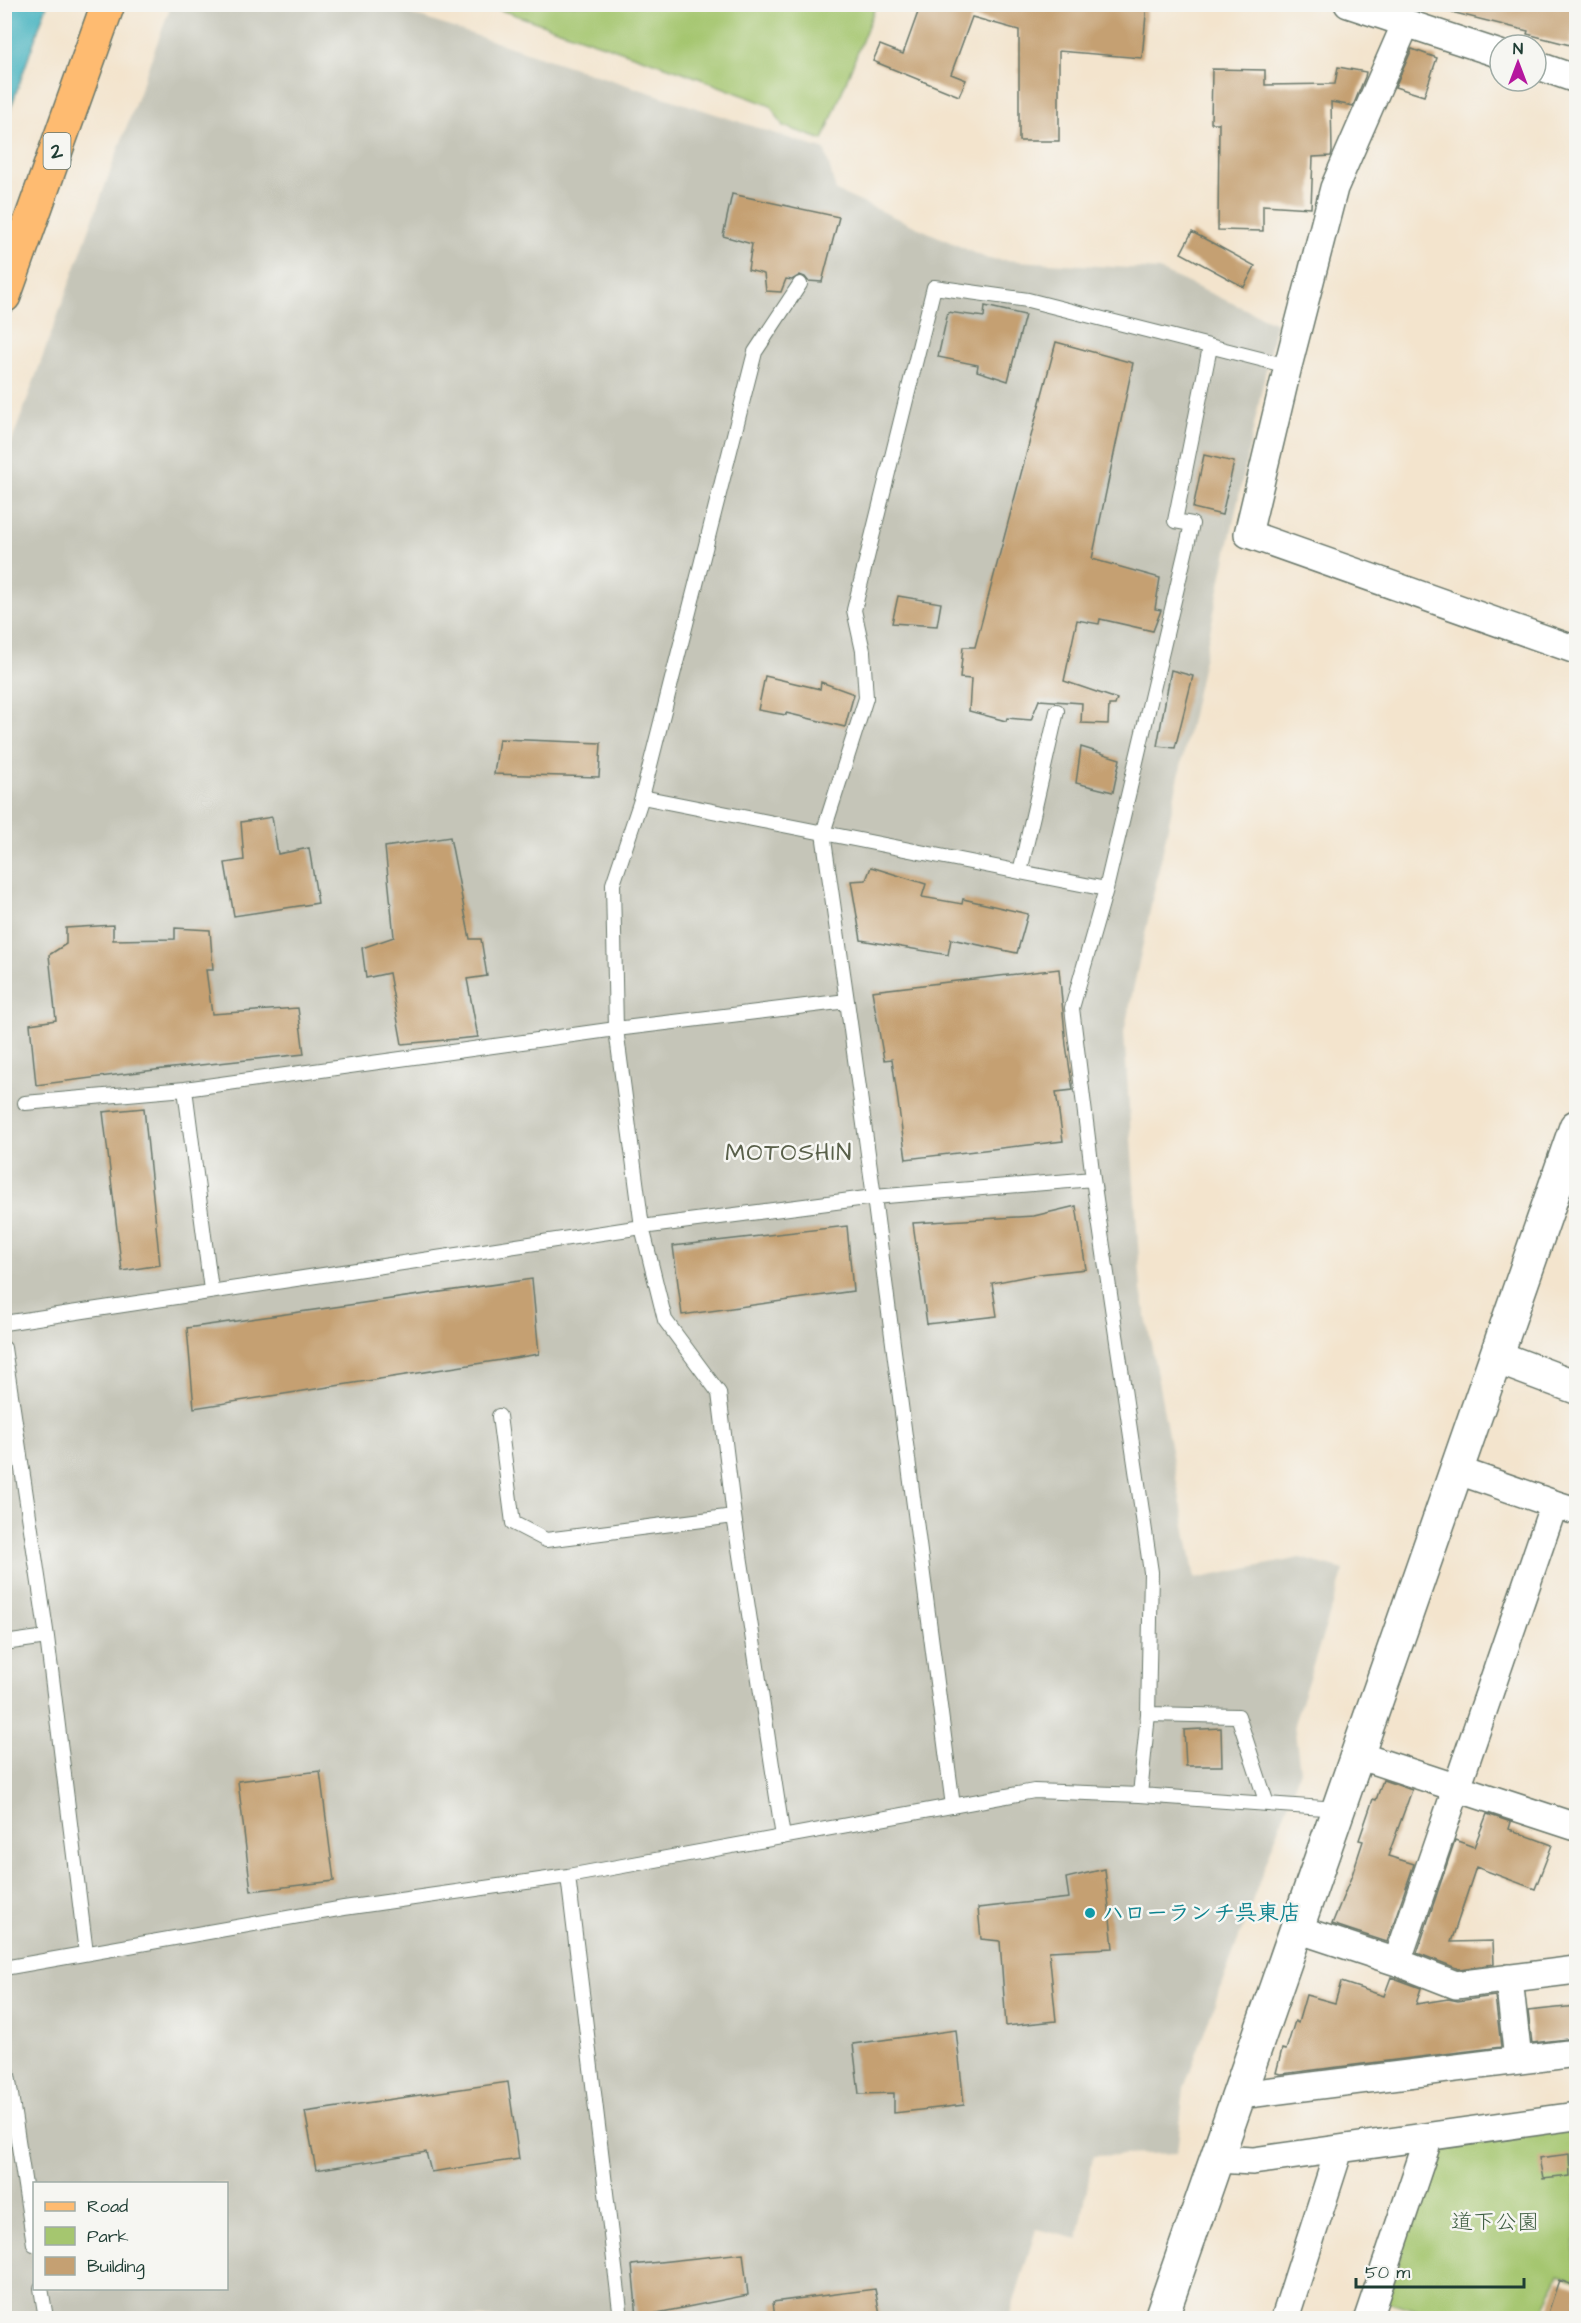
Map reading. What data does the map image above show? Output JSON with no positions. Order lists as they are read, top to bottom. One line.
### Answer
{"streets":{"main road":["2"]},"districts":["MOTOSHIN"],"parks":["道下公園"],"places":["ハローランチ呉東店"],"legend":["Road","Park","Building"],"scale_bar":"50 m","north":"top"}
